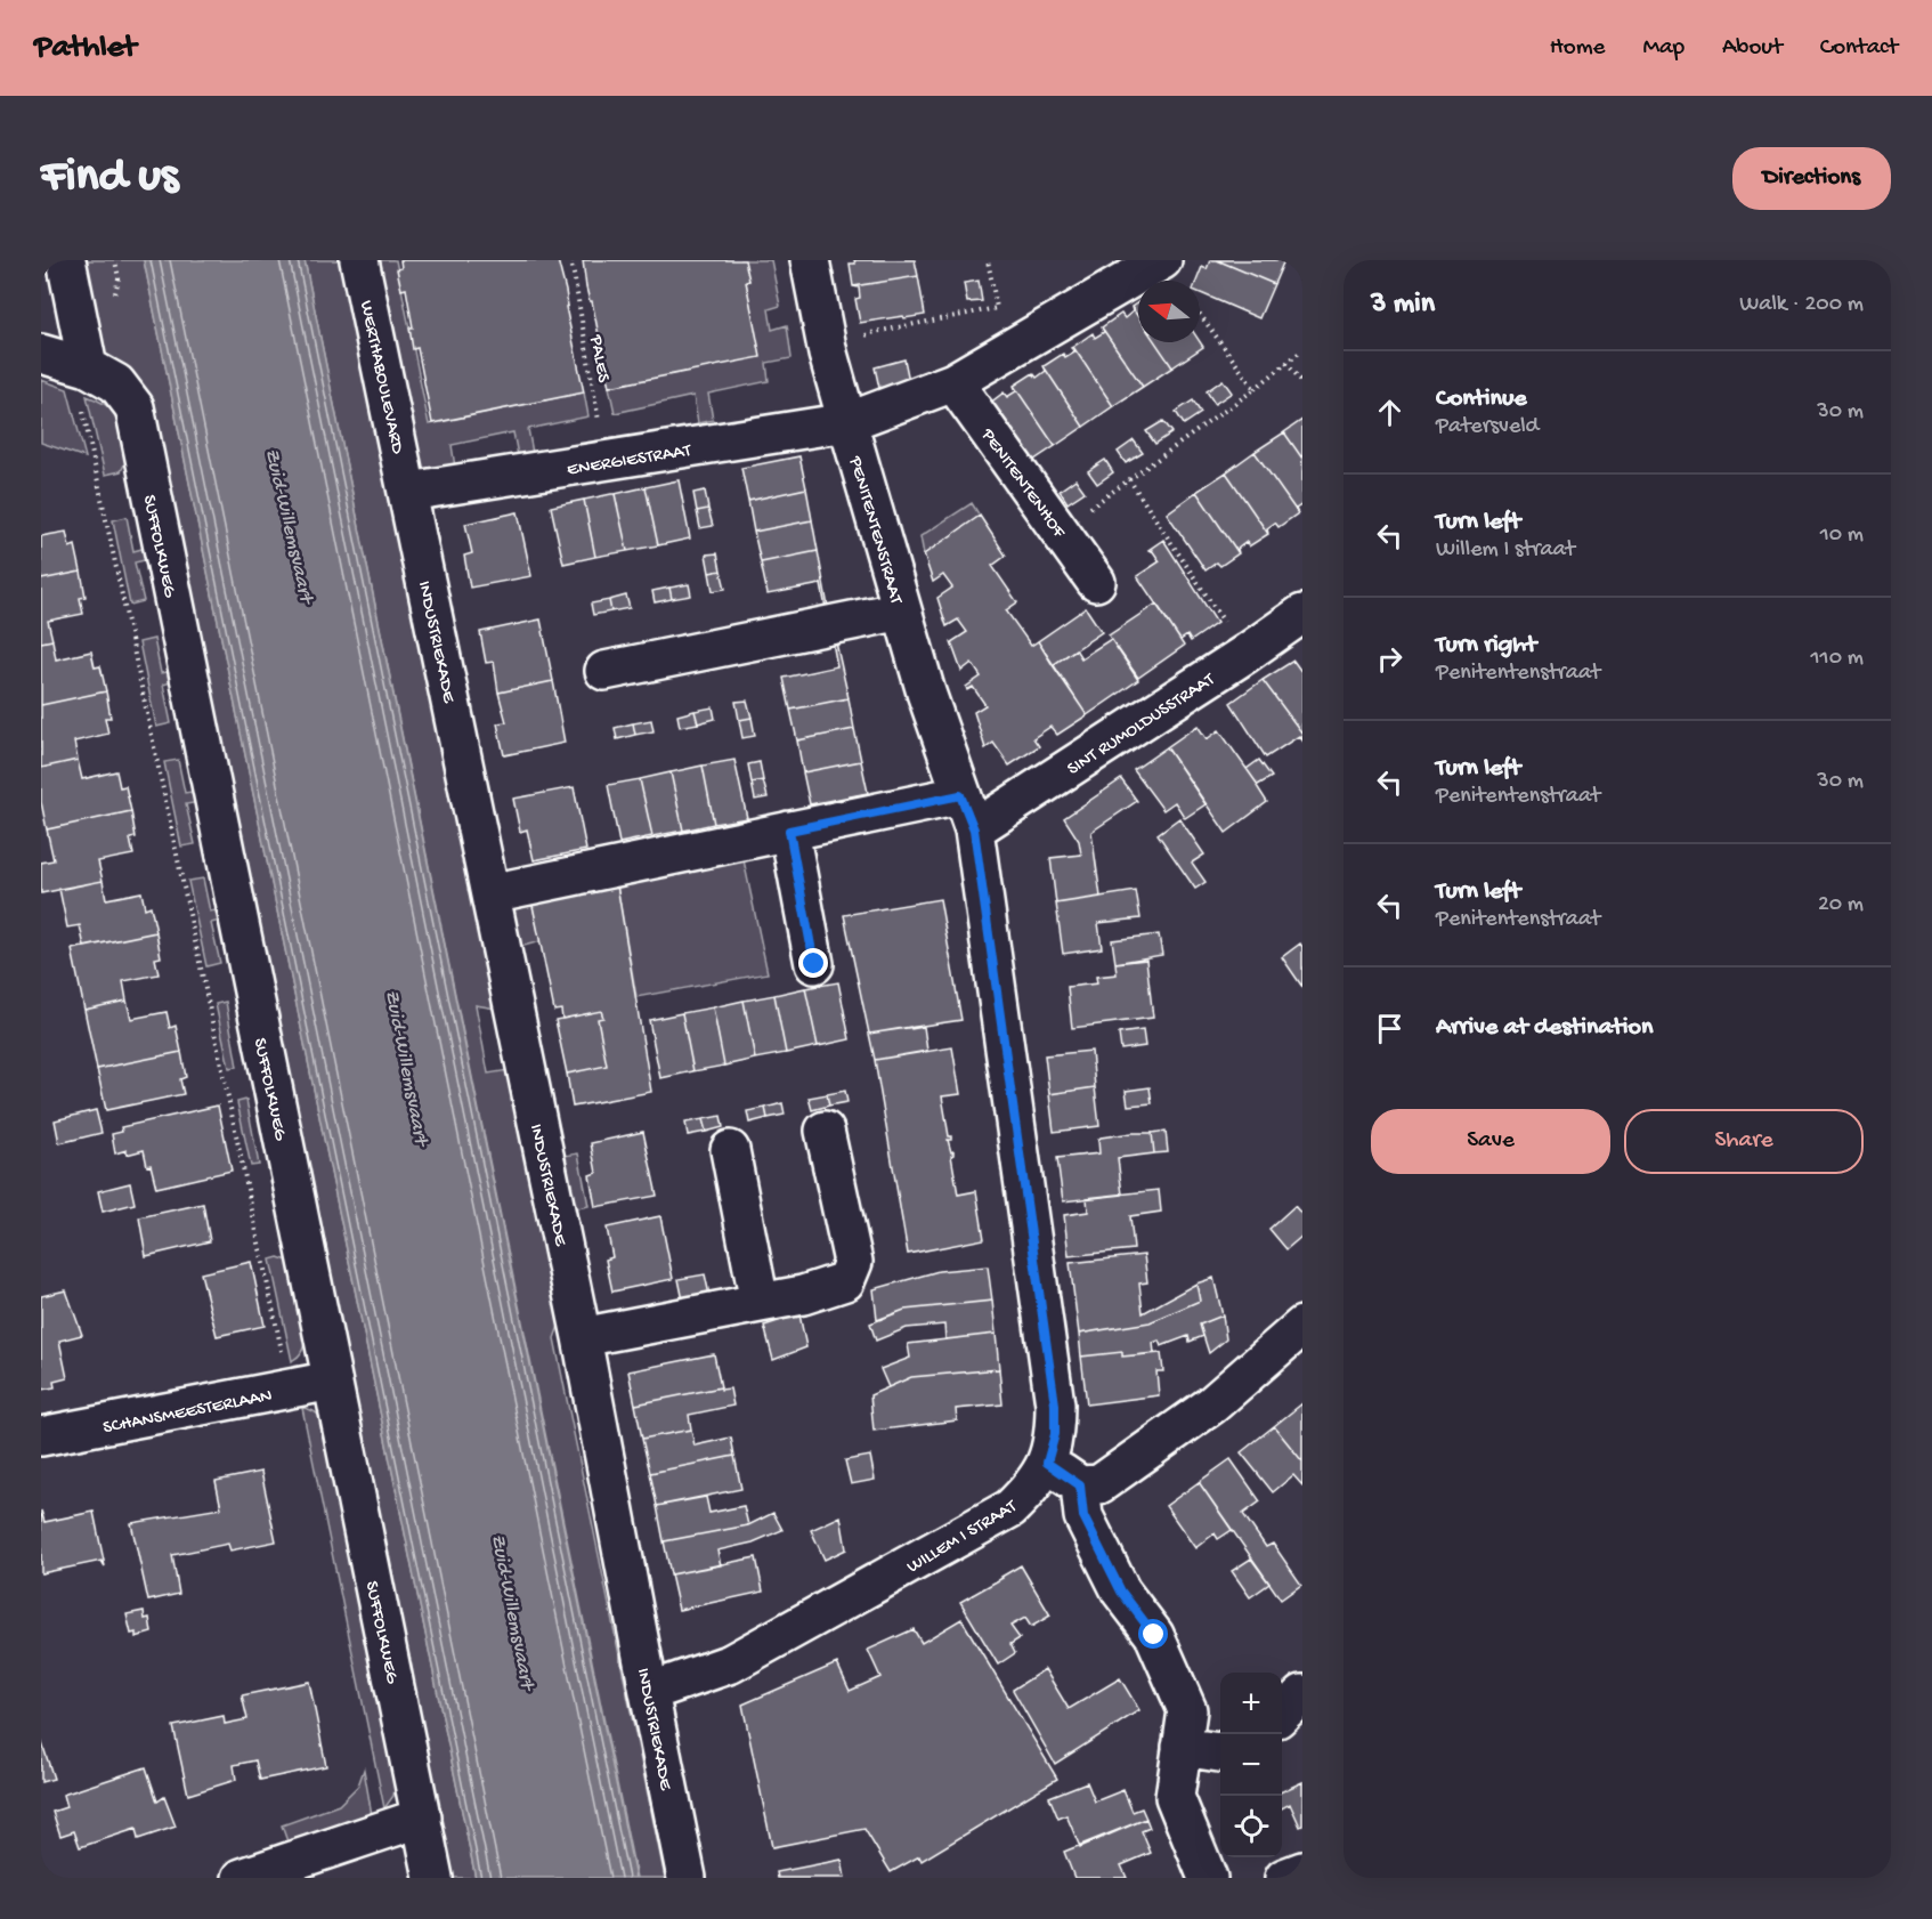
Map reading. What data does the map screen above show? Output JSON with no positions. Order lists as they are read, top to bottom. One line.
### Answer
{"streets":{"street":["WERTHABOULEVARD","ENERGIESTRAAT","PENITENTENHOF","PENITENTENSTRAAT","SUFFOLKWEG","INDUSTRIEKADE","SINT RUMOLDUSSTRAAT","SCHANSMEESTERLAAN","WILLEM I STRAAT"],"path":["PALES"]},"crossings":[["PALES","ENERGIESTRAAT"],["WERTHABOULEVARD","ENERGIESTRAAT"],["WERTHABOULEVARD","INDUSTRIEKADE"],["ENERGIESTRAAT","PENITENTENSTRAAT"],["ENERGIESTRAAT","INDUSTRIEKADE"],["PENITENTENSTRAAT","SINT RUMOLDUSSTRAAT"],["PENITENTENSTRAAT","WILLEM I STRAAT"],["SUFFOLKWEG","SCHANSMEESTERLAAN"],["INDUSTRIEKADE","WILLEM I STRAAT"]],"water":["Zuid-Willemsvaart"],"north":"left","page":{"header":"Pathlet","nav":["Home","Map","About","Contact"],"buttons":["Directions",["Save","Share"]],"title":"Find us","heading":["3 min","Walk · 200 m"],"list":[["Continue","Patersveld","30 m"],["Turn left","Willem I straat","10 m"],["Turn right","Penitentenstraat","110 m"],["Turn left","Penitentenstraat","30 m"],["Turn left","Penitentenstraat","20 m"],"Arrive at destination"],"map_buttons":["+","−"]}}
